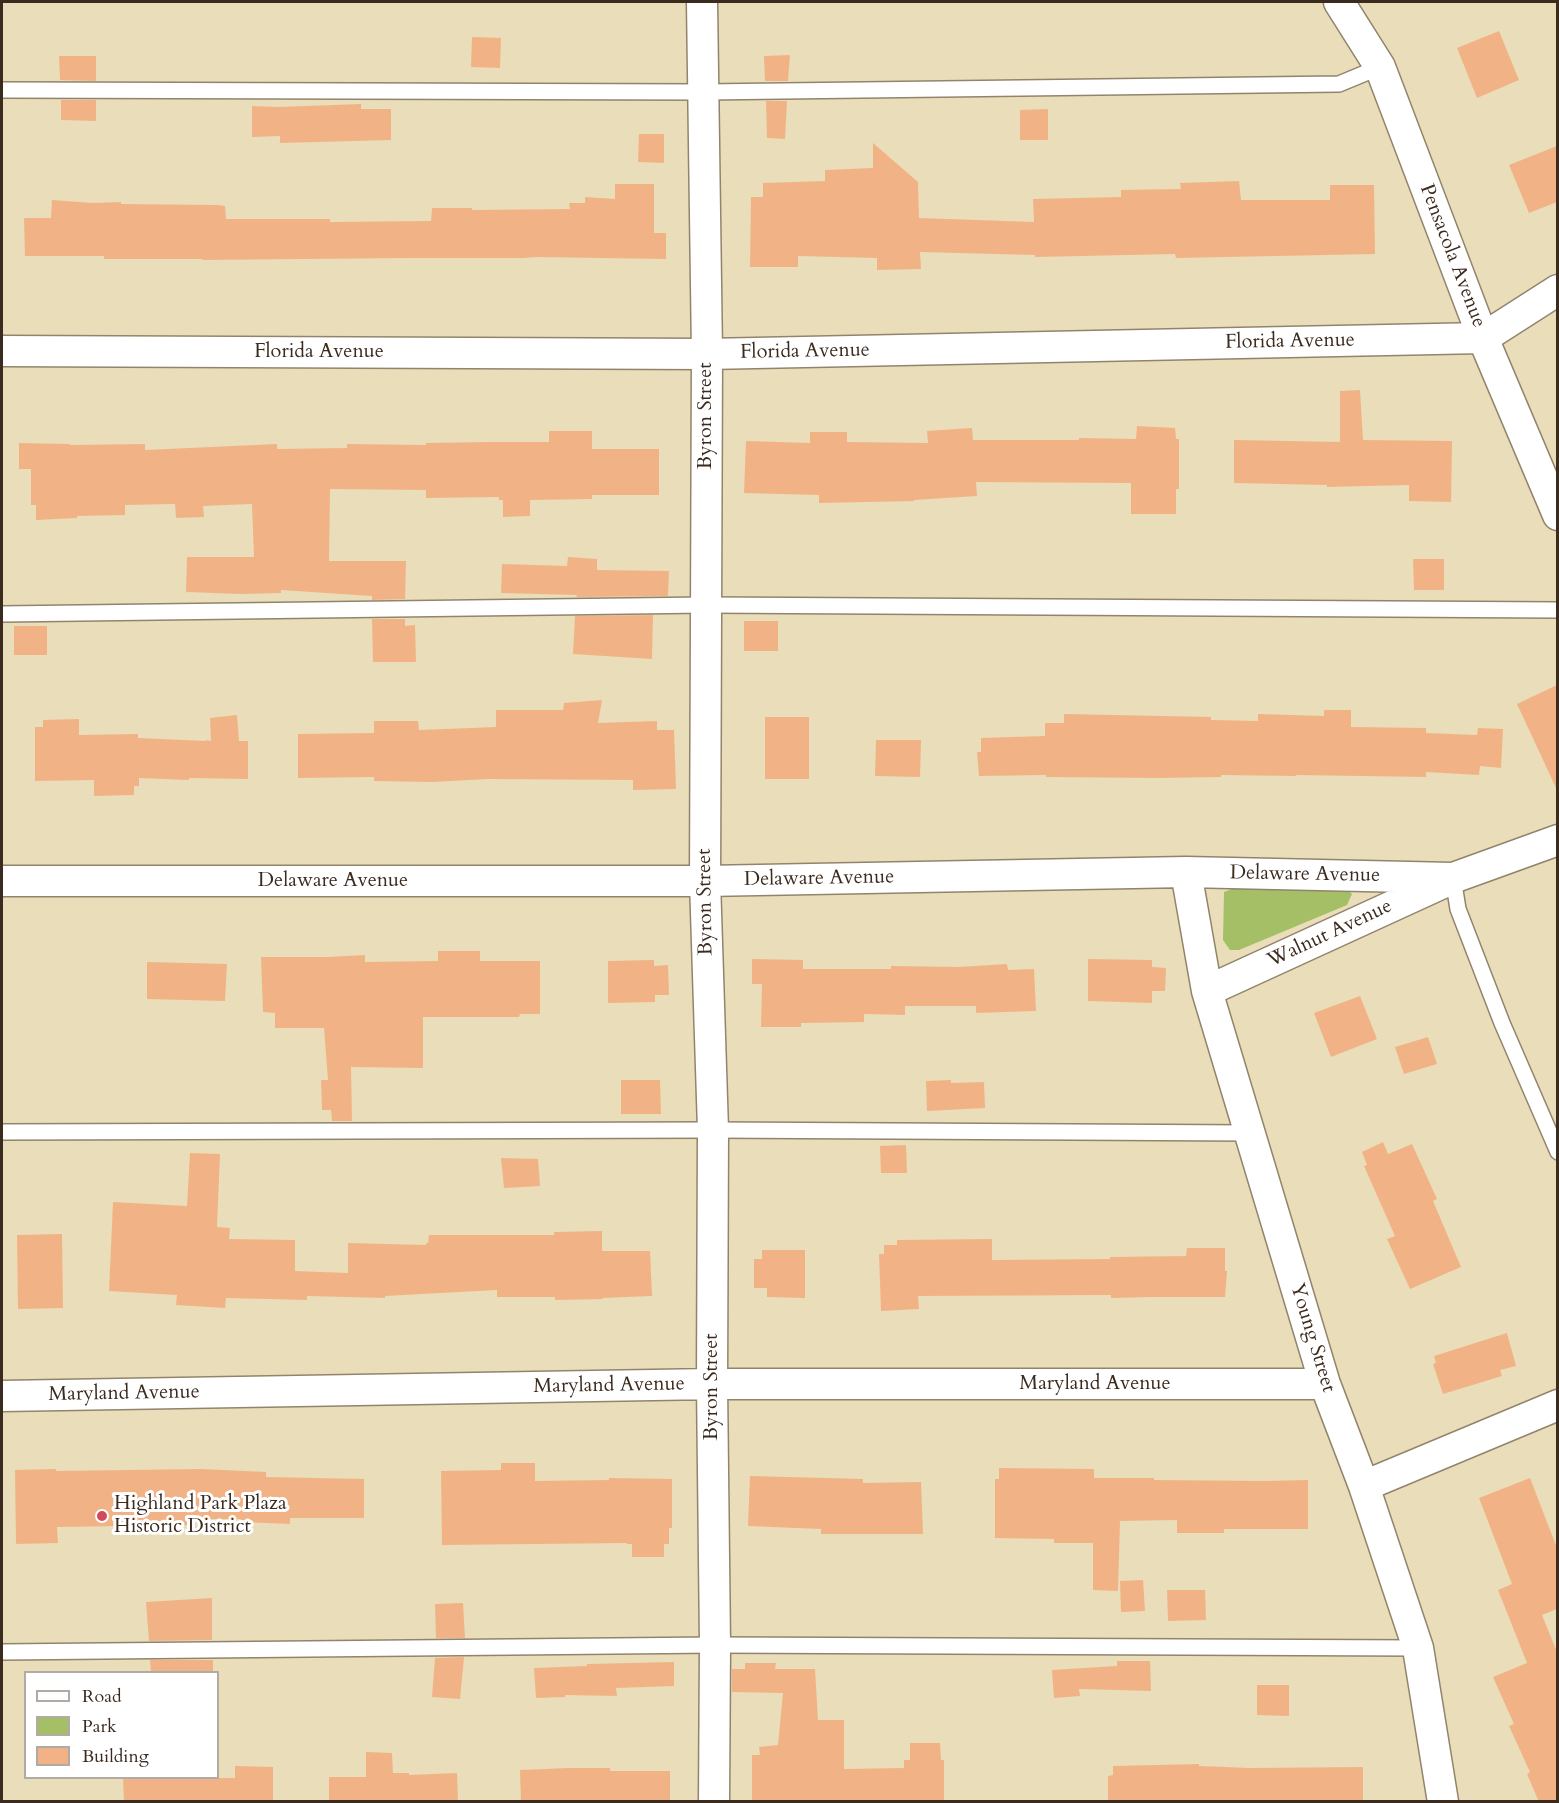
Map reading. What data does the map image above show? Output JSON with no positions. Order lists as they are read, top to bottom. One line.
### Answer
{"streets":{"street":["Pensacola Avenue","Florida Avenue","Byron Street","Delaware Avenue","Walnut Avenue","Young Street","Maryland Avenue"]},"crossings":[["Pensacola Avenue","Florida Avenue"],["Florida Avenue","Byron Street"],["Byron Street","Delaware Avenue"],["Byron Street","Maryland Avenue"],["Delaware Avenue","Walnut Avenue"],["Delaware Avenue","Young Street"],["Walnut Avenue","Young Street"],["Young Street","Maryland Avenue"]],"places":["Highland Park Plaza Historic District"],"legend":["Road","Park","Building"]}
